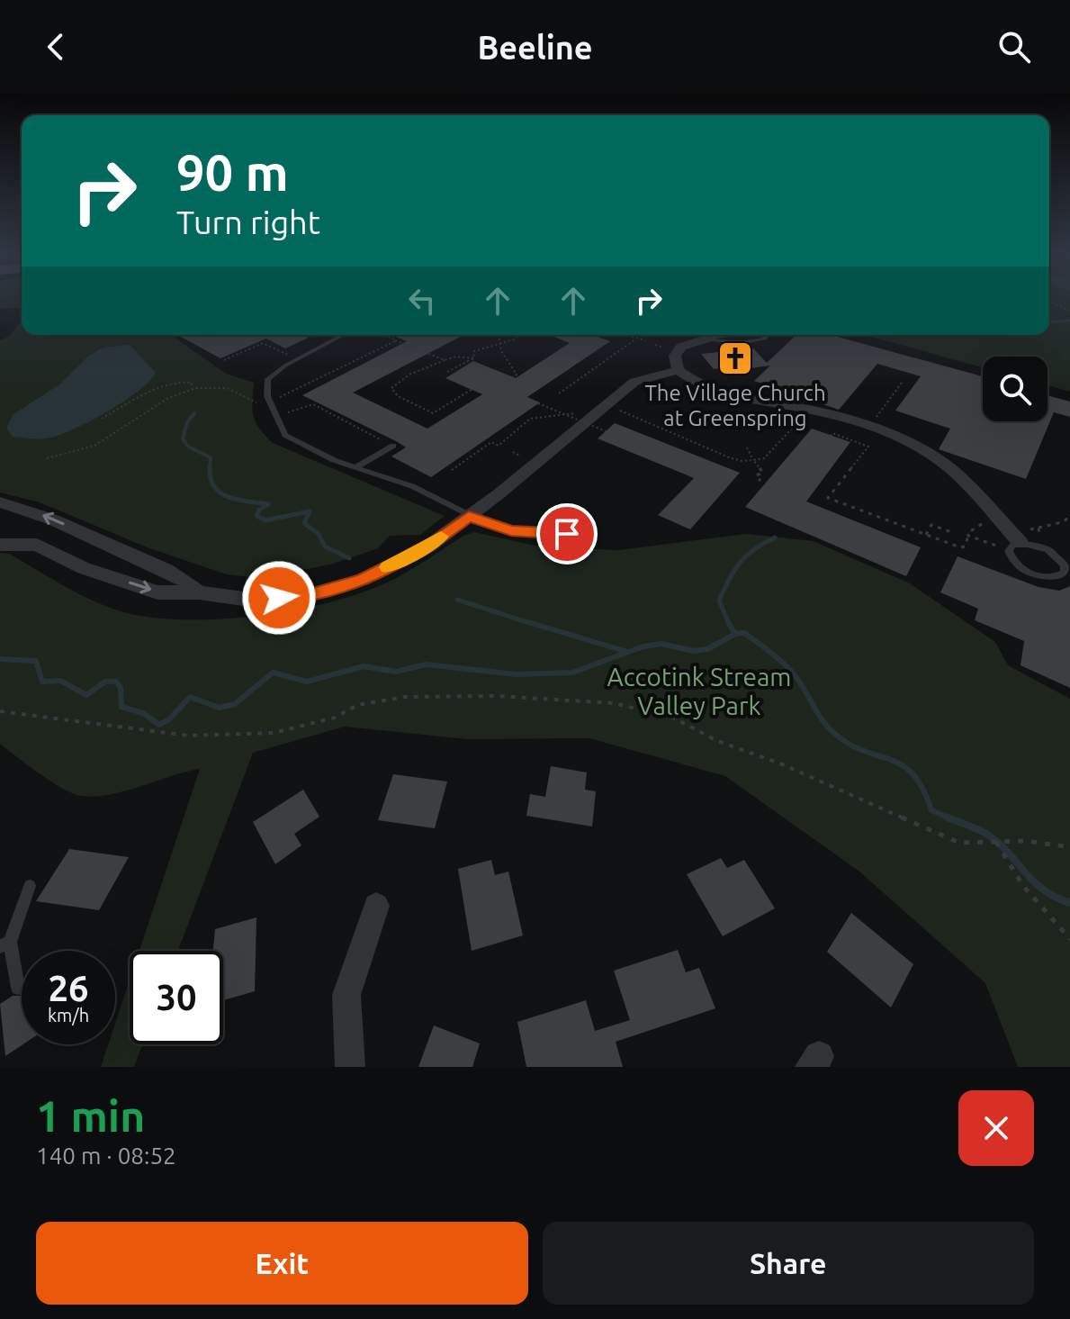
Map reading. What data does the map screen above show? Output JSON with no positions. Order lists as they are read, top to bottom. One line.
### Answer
{"parks":["Accotink Stream Valley Park"],"places":{"church":["The Village Church at Greenspring"]},"page":{"header":"Beeline","turn":["90 m","Turn right"],"speed":"26 km/h","limit":"30","heading":["1 min","140 m · 08:52"],"buttons":["Exit","Share"]}}
